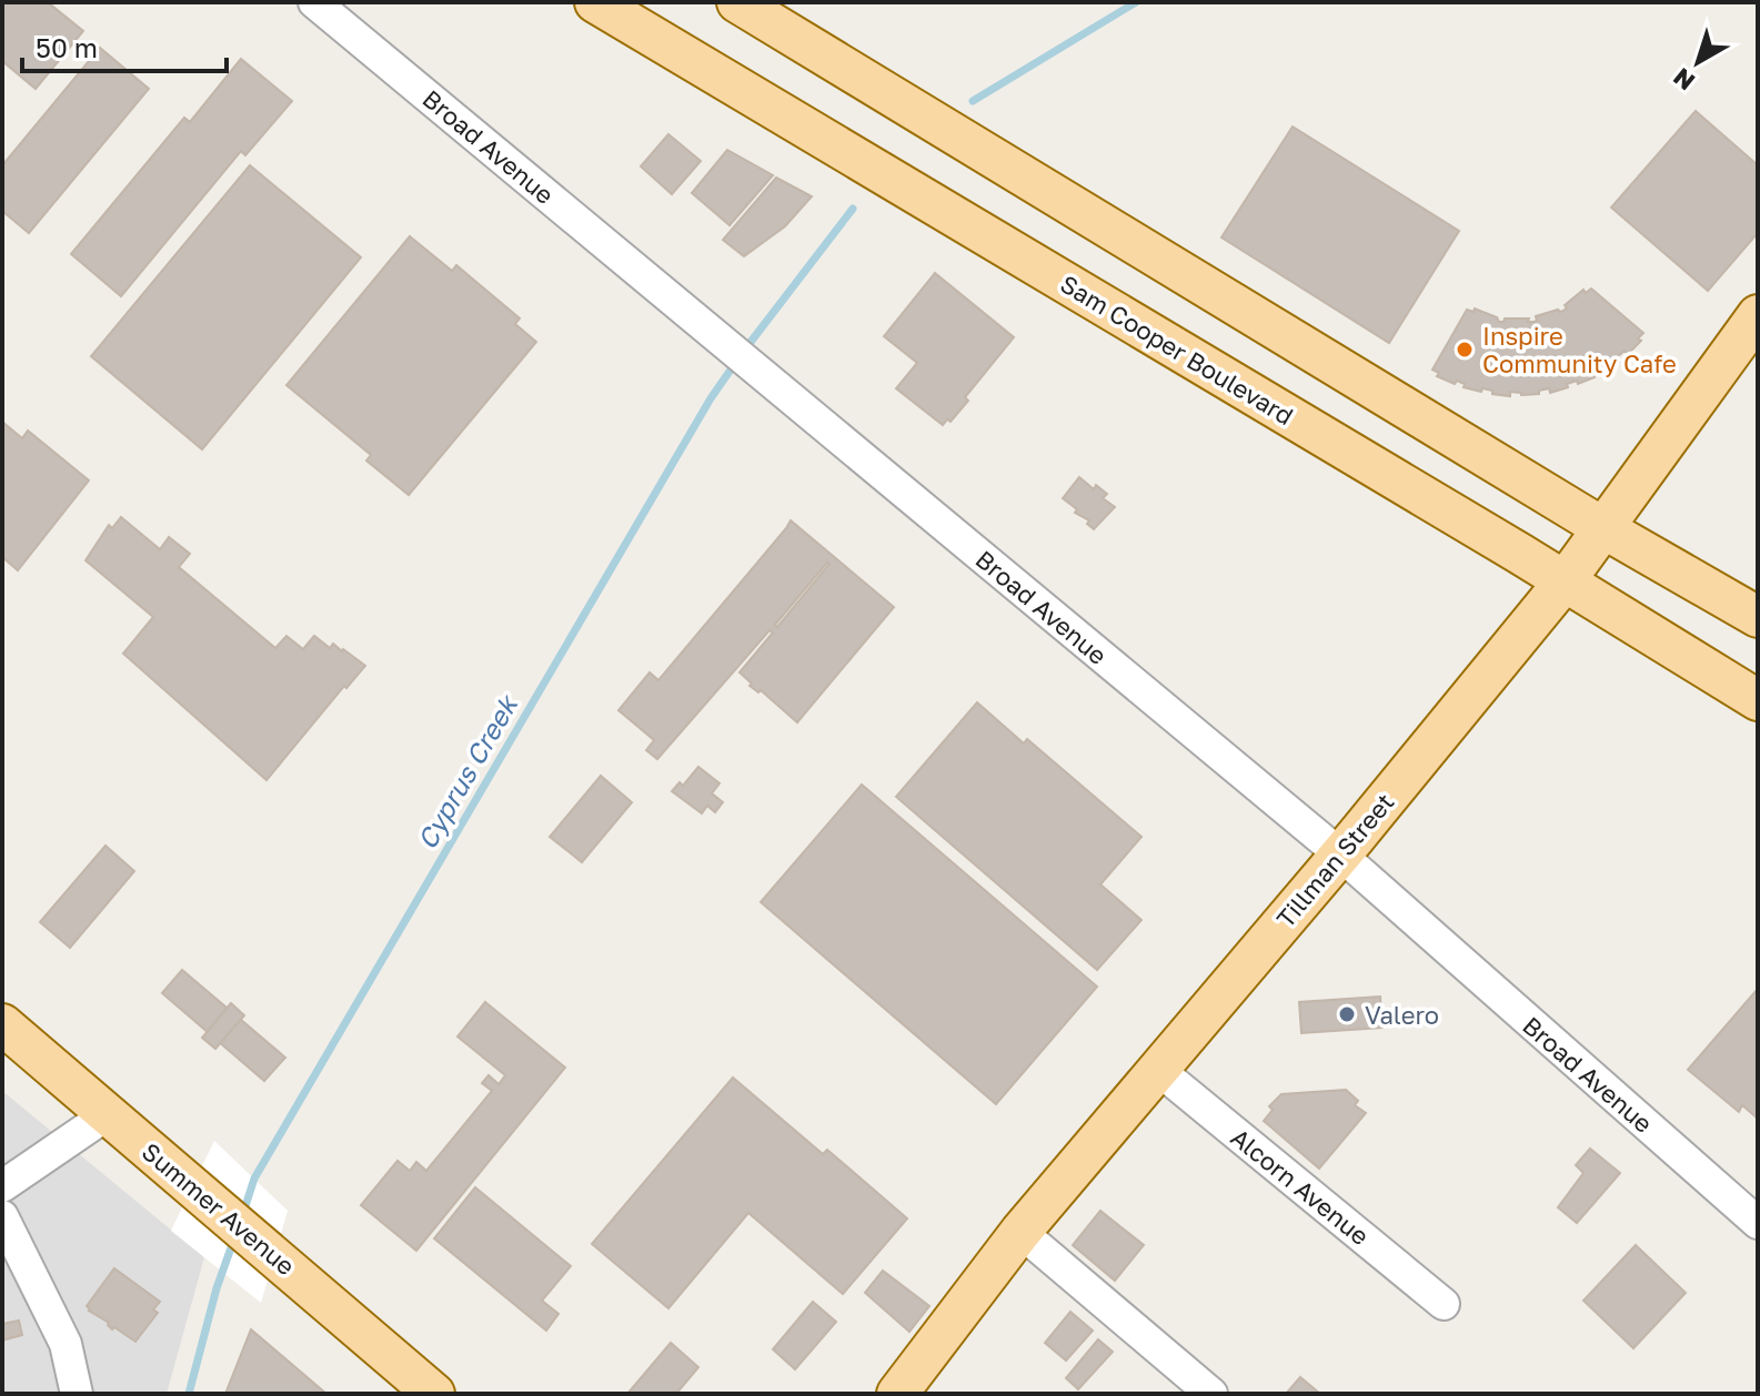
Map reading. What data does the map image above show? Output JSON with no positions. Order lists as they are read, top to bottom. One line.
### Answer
{"streets":{"main road":["Sam Cooper Boulevard","Tillman Street","Summer Avenue"],"street":["Broad Avenue","Alcorn Avenue"]},"crossings":[["Broad Avenue","Tillman Street"],["Sam Cooper Boulevard","Tillman Street"],["Tillman Street","Alcorn Avenue"]],"water":["Cyprus Creek"],"places":["Inspire Community Cafe","Valero"],"scale_bar":"50 m","north":"bottom left"}
